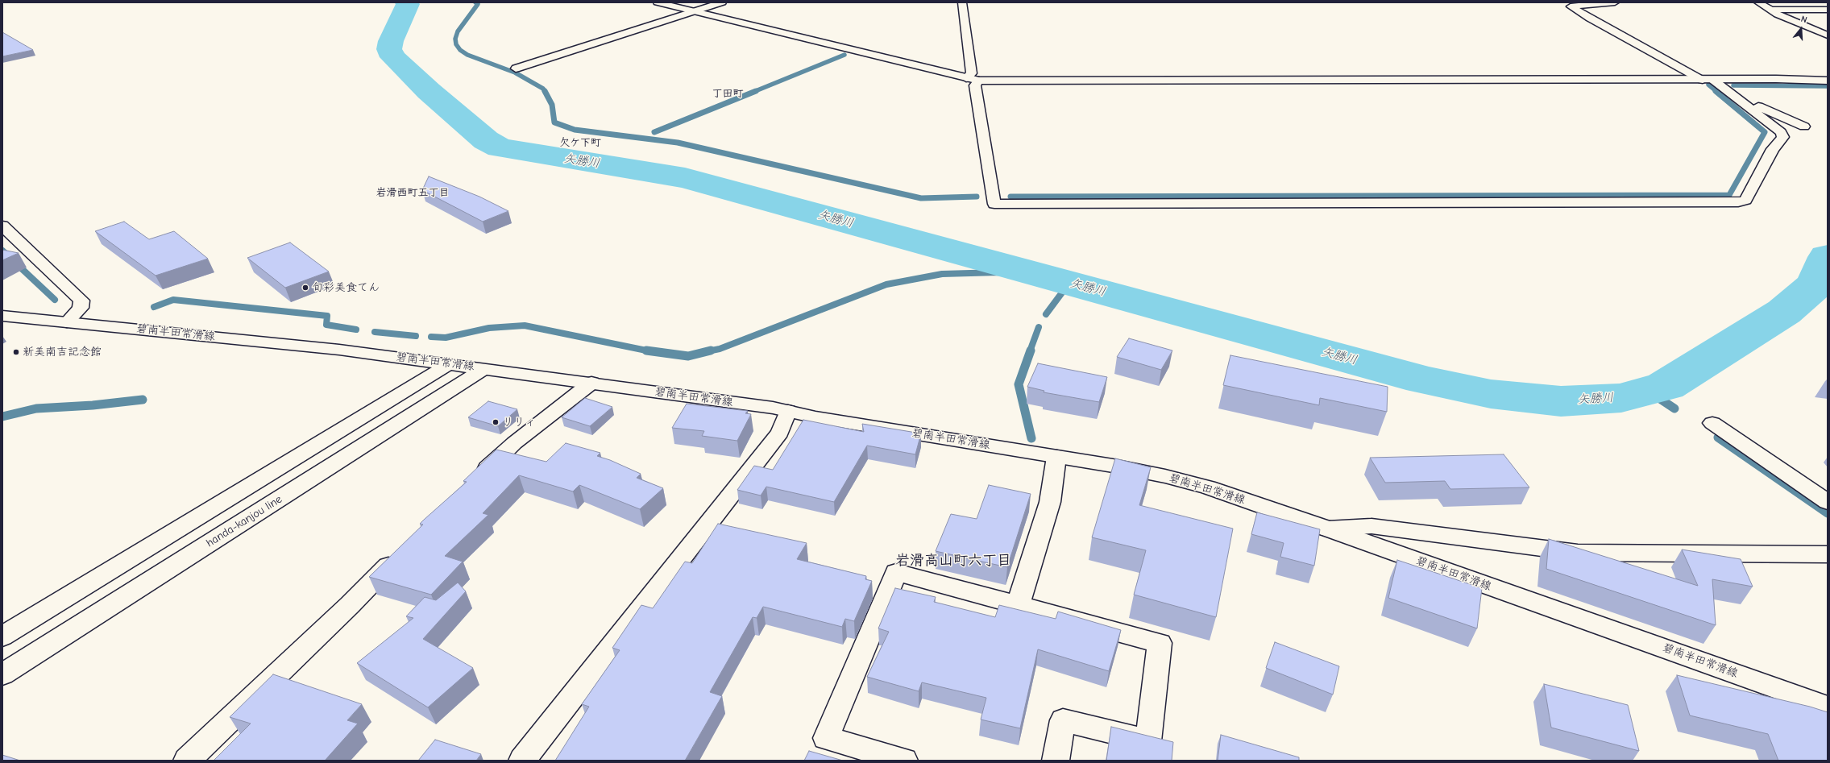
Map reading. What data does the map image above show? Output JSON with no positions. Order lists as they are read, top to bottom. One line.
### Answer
{"streets":{"street":["碧南半田常滑線","handa-kanjou line"]},"crossings":[["碧南半田常滑線","handa-kanjou line"]],"districts":["丁田町","欠ケ下町","岩滑西町五丁目","岩滑高山町六丁目"],"water":["矢勝川"],"places":["旬彩美食てん","新美南吉記念館","リリィ"],"north":"top"}
